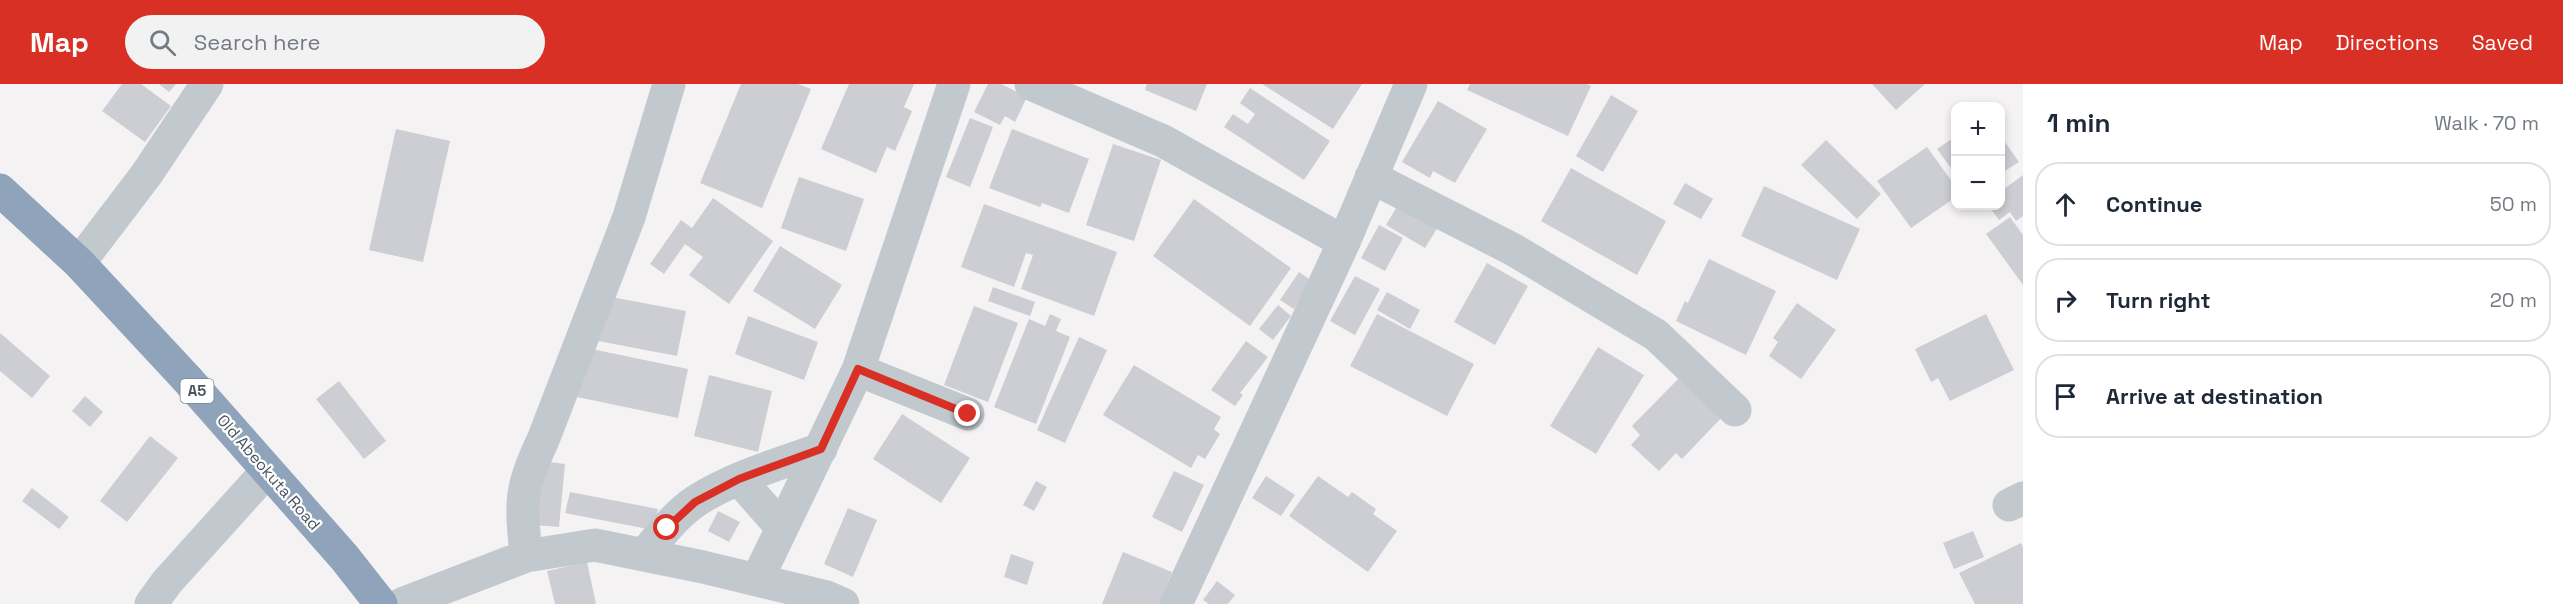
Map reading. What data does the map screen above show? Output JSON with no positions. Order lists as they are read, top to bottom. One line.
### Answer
{"streets":{"highway":["A5","Old Abeokuta Road"]},"page":{"header":"Map","search":"Search here","nav":["Map","Directions","Saved"],"heading":["1 min","Walk · 70 m"],"map_buttons":["+","−"],"list":[["Continue","50 m"],["Turn right","20 m"],"Arrive at destination"]}}
